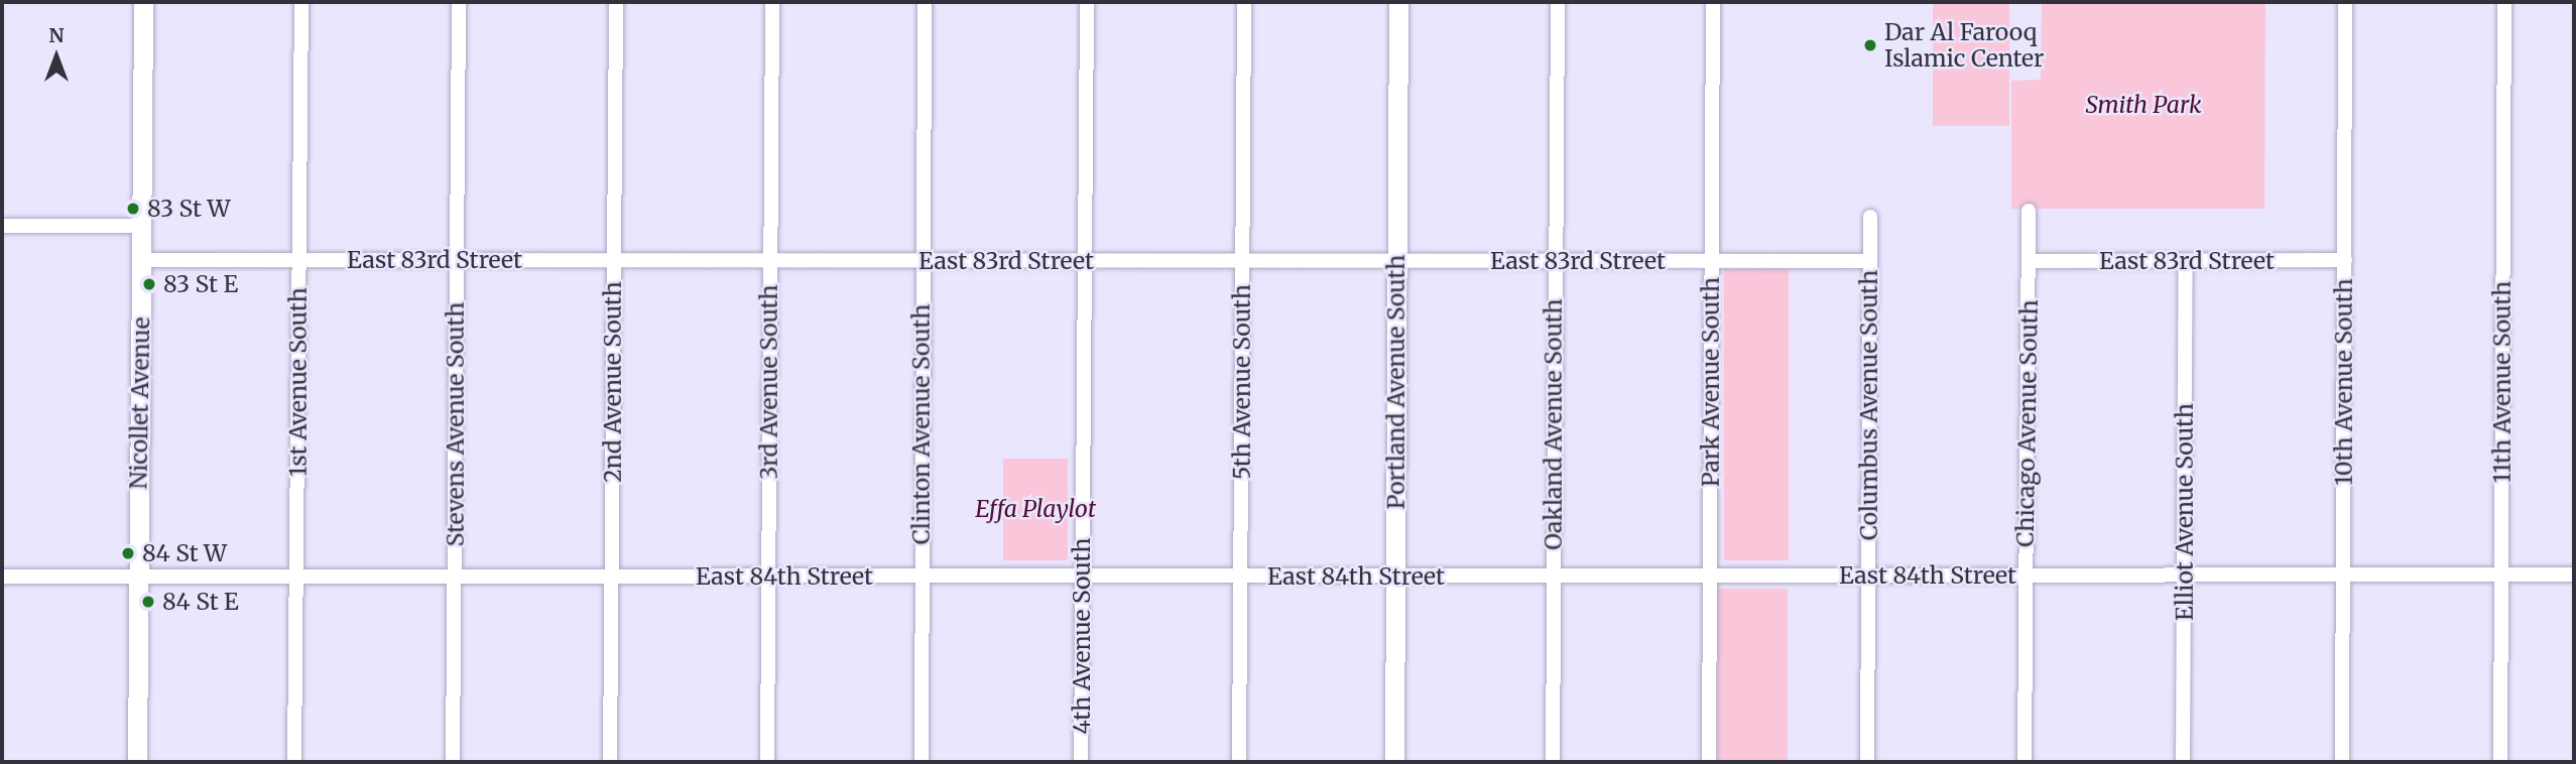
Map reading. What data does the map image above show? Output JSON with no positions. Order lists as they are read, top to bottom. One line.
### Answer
{"streets":{"main road":["Portland Avenue South","Nicollet Avenue"],"street":["East 83rd Street","1st Avenue South","2nd Avenue South","3rd Avenue South","5th Avenue South","Park Avenue South","10th Avenue South","11th Avenue South","Columbus Avenue South","Chicago Avenue South","Stevens Avenue South","Clinton Avenue South","Oakland Avenue South","Elliot Avenue South","East 84th Street","4th Avenue South"]},"crossings":[["East 83rd Street","1st Avenue South"],["East 83rd Street","2nd Avenue South"],["East 83rd Street","3rd Avenue South"],["East 83rd Street","5th Avenue South"],["East 83rd Street","Portland Avenue South"],["East 83rd Street","Park Avenue South"],["East 83rd Street","10th Avenue South"],["East 83rd Street","Nicollet Avenue"],["East 83rd Street","Columbus Avenue South"],["East 83rd Street","Chicago Avenue South"],["East 83rd Street","Stevens Avenue South"],["East 83rd Street","Clinton Avenue South"],["East 83rd Street","Oakland Avenue South"],["East 83rd Street","Elliot Avenue South"],["East 83rd Street","4th Avenue South"],["1st Avenue South","East 84th Street"],["2nd Avenue South","East 84th Street"],["3rd Avenue South","East 84th Street"],["5th Avenue South","East 84th Street"],["Portland Avenue South","East 84th Street"],["Park Avenue South","East 84th Street"],["10th Avenue South","East 84th Street"],["11th Avenue South","East 84th Street"],["Nicollet Avenue","East 84th Street"],["Columbus Avenue South","East 84th Street"],["Chicago Avenue South","East 84th Street"],["Stevens Avenue South","East 84th Street"],["Clinton Avenue South","East 84th Street"],["Oakland Avenue South","East 84th Street"],["Elliot Avenue South","East 84th Street"],["East 84th Street","4th Avenue South"]],"parks":["Smith Park","Effa Playlot"],"places":["Dar Al Farooq Islamic Center","83 St W","83 St E","84 St W","84 St E"],"north":"top"}
